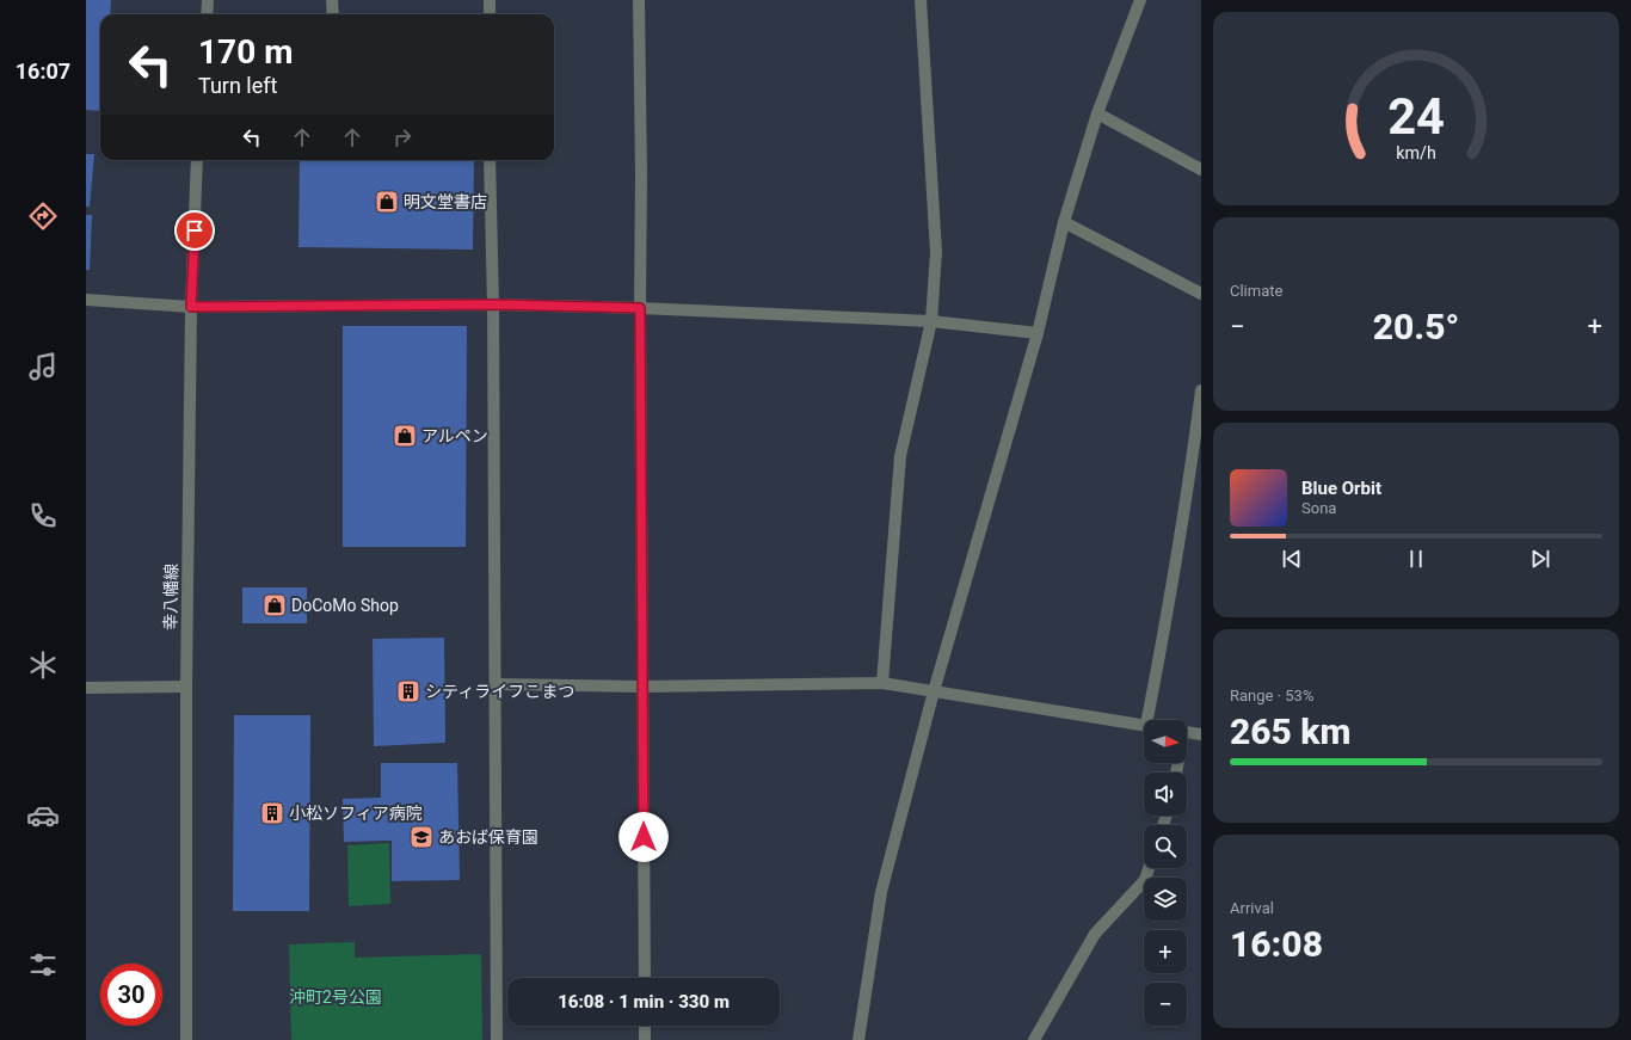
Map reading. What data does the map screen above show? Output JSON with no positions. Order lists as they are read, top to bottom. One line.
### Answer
{"streets":{"street":["幸八幡線"]},"parks":["沖町2号公園"],"places":{"shop":["明文堂書店","アルペン","DoCoMo Shop"],"building":["シティライフこまつ","小松ソフィア病院"],"school or university":["あおば保育園"]},"north":"right","page":{"tabs":"16:07","turn":["170 m","Turn left"],"tile":["Climate",["Range · 53%","265 km"],["Arrival","16:08"]],"heat":["−","20.5°","+"],"song":["Blue Orbit","Sona"],"map_buttons":["+","−"],"limit":"30","trip":"16:08 · 1 min · 330 m","gauge":["24","km/h"]}}
